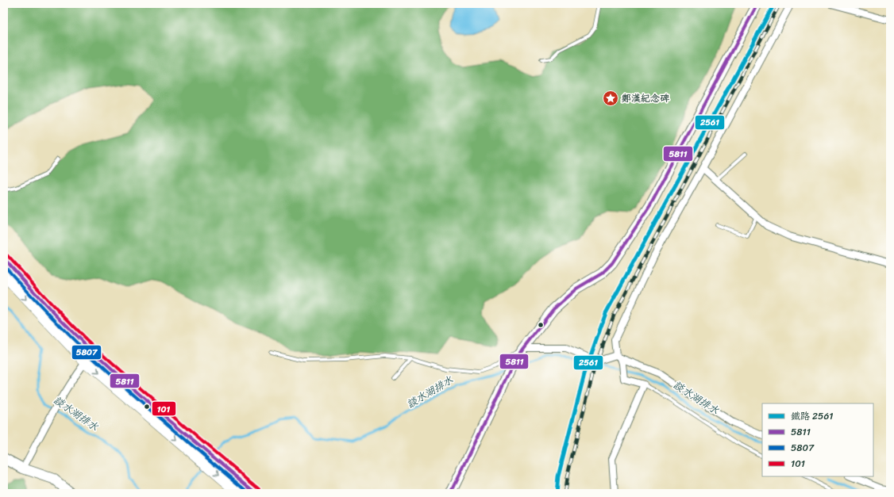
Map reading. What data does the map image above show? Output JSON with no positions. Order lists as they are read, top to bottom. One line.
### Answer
{"water":["談水湖排水"],"places":{"place":["鄭漢紀念碑"]},"lines":["rail line 2561","transit line 5811","transit line 101","transit line 5807"],"legend":["鐵路 2561","5811","5807","101"]}
